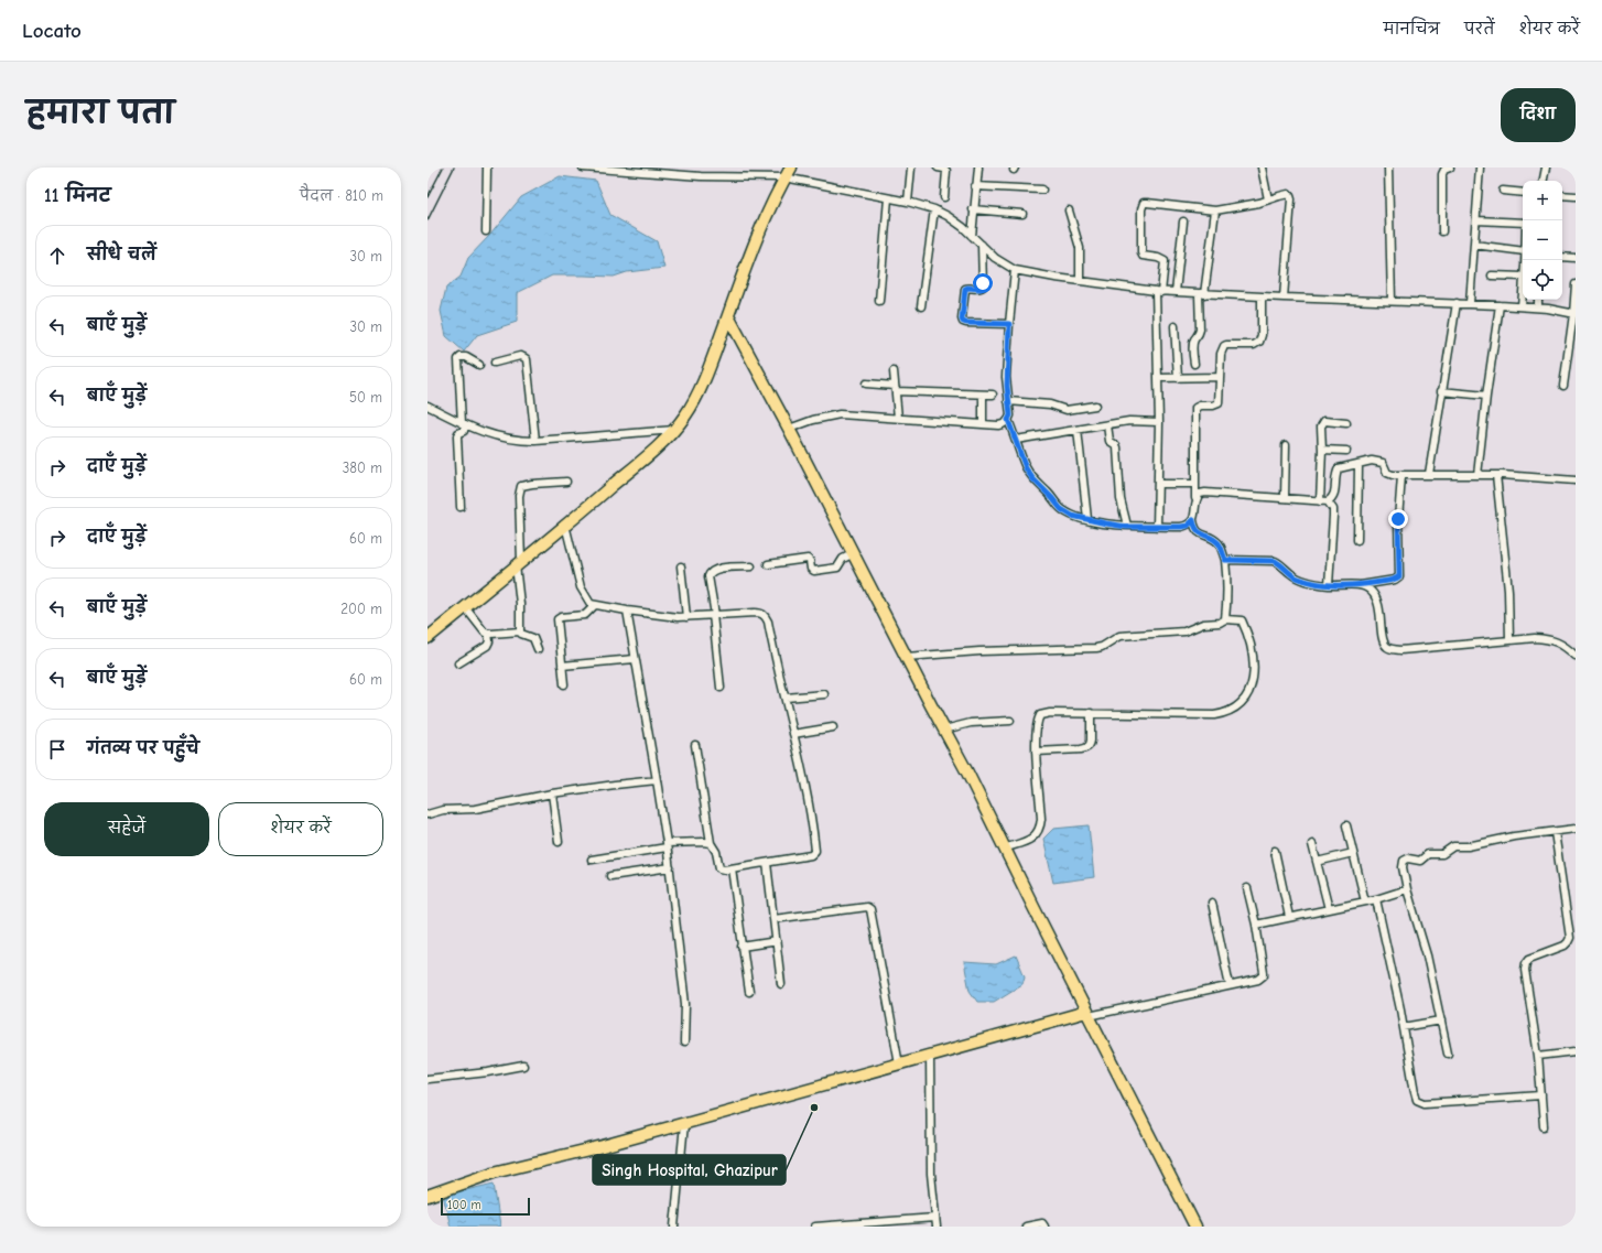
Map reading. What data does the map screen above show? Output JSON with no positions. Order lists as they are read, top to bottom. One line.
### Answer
{"places":["Singh Hospital, Ghazipur"],"scale_bar":"100 m","page":{"header":"Locato","nav":["मानचित्र","परतें","शेयर करें"],"title":"हमारा पता","buttons":["दिशा",["सहेजें","शेयर करें"]],"heading":["11 मिनट","पैदल · 810 m"],"map_buttons":["+","−"],"list":[["सीधे चलें","30 m"],["बाएँ मुड़ें","30 m"],["बाएँ मुड़ें","50 m"],["दाएँ मुड़ें","380 m"],["दाएँ मुड़ें","60 m"],["बाएँ मुड़ें","200 m"],["बाएँ मुड़ें","60 m"],"गंतव्य पर पहुँचे"],"scale":"100 m"}}
